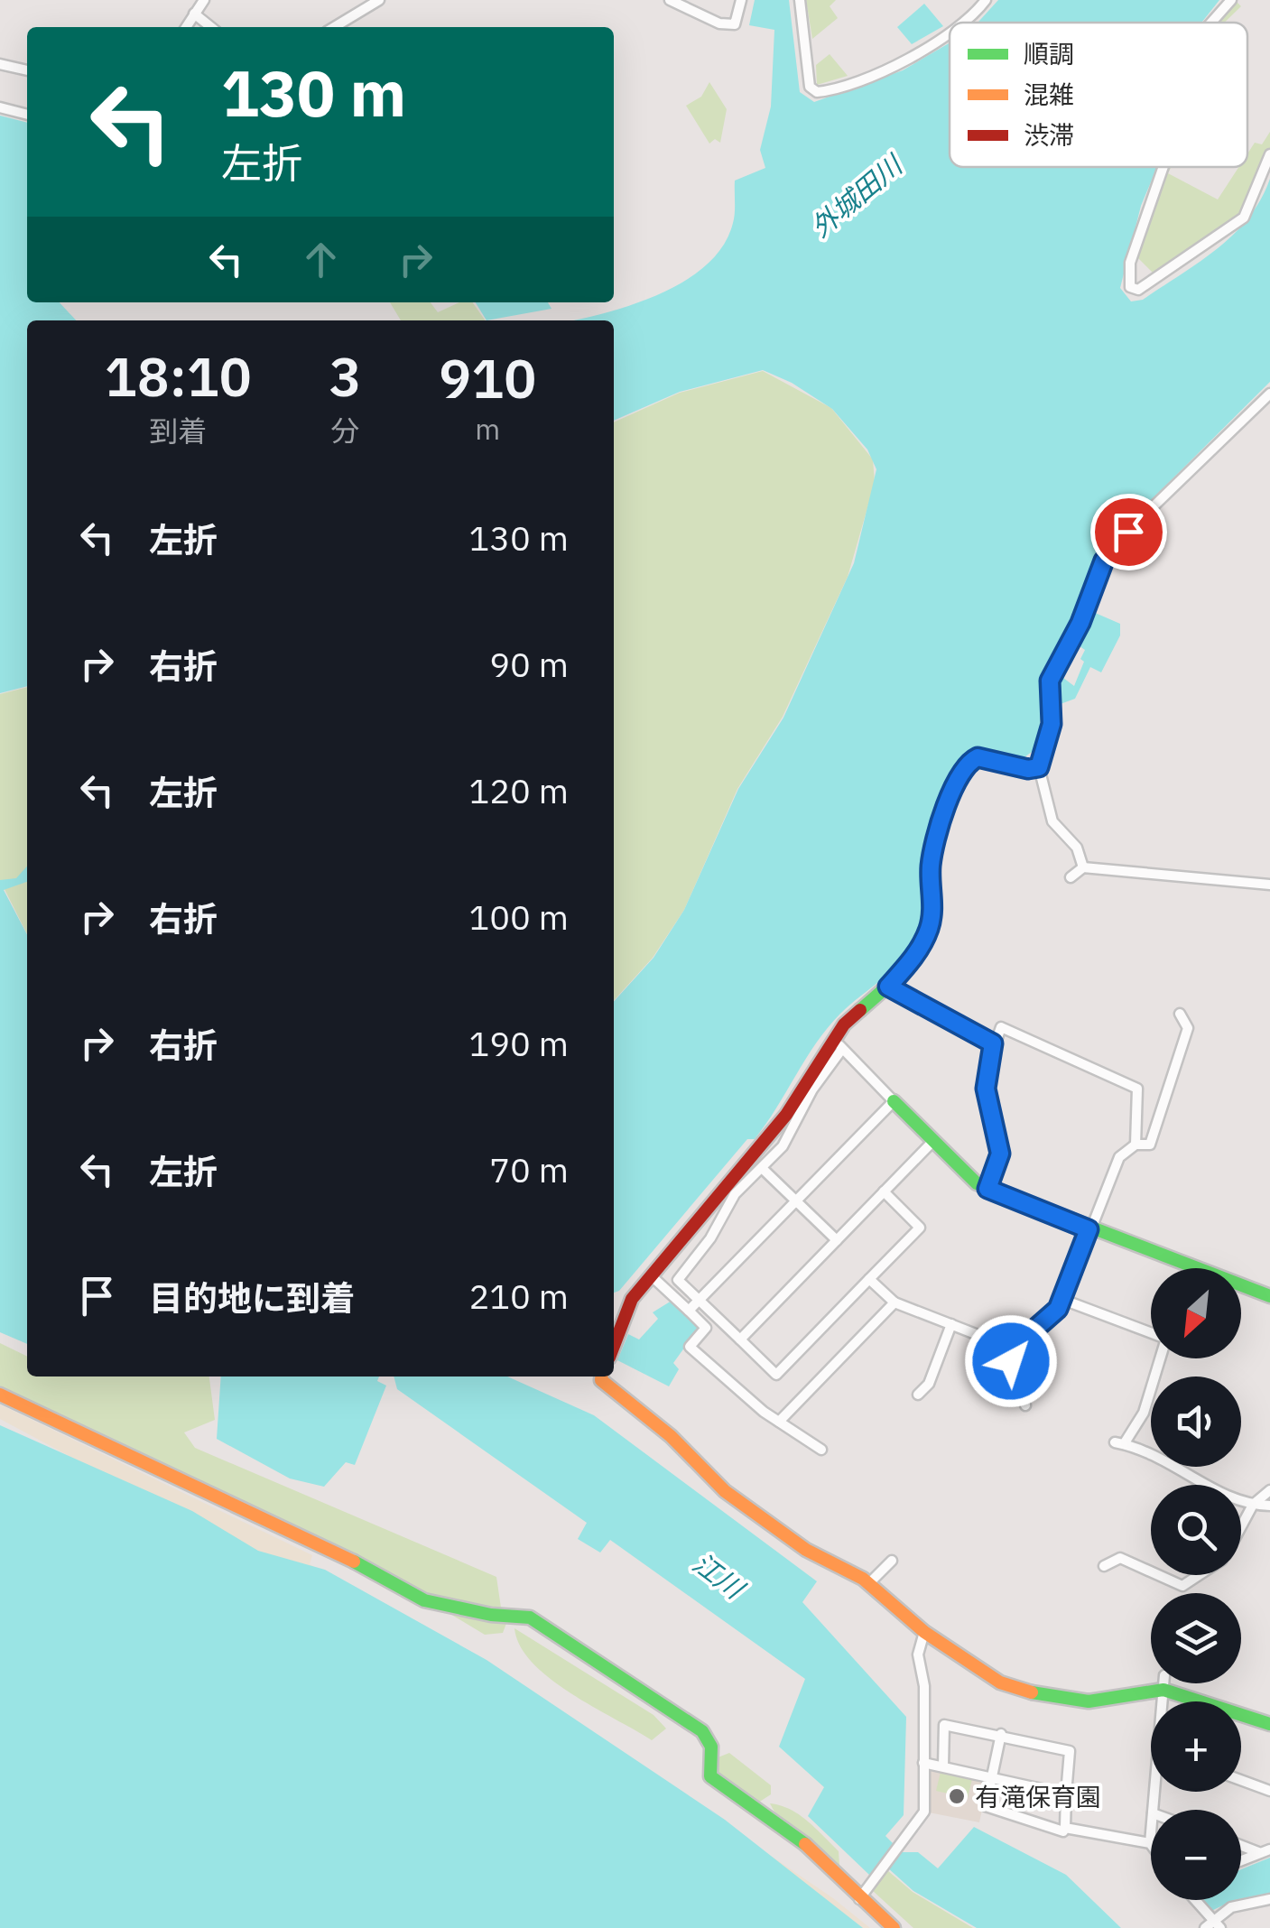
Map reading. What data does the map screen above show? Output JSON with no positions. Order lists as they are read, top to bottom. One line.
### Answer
{"water":["外城田川","江川"],"places":["有滝保育園"],"legend":["順調","混雑","渋滞"],"north":"bottom left","page":{"turn":["130 m","左折"],"eta":["18:10","到着","3","分","910","m"],"list":[{"name":"左折","value":"130 m"},{"name":"右折","value":"90 m"},{"name":"左折","value":"120 m"},{"name":"右折","value":"100 m"},{"name":"右折","value":"190 m"},{"name":"左折","value":"70 m"},{"name":"目的地に到着","value":"210 m"}],"map_buttons":["+","−"]}}
